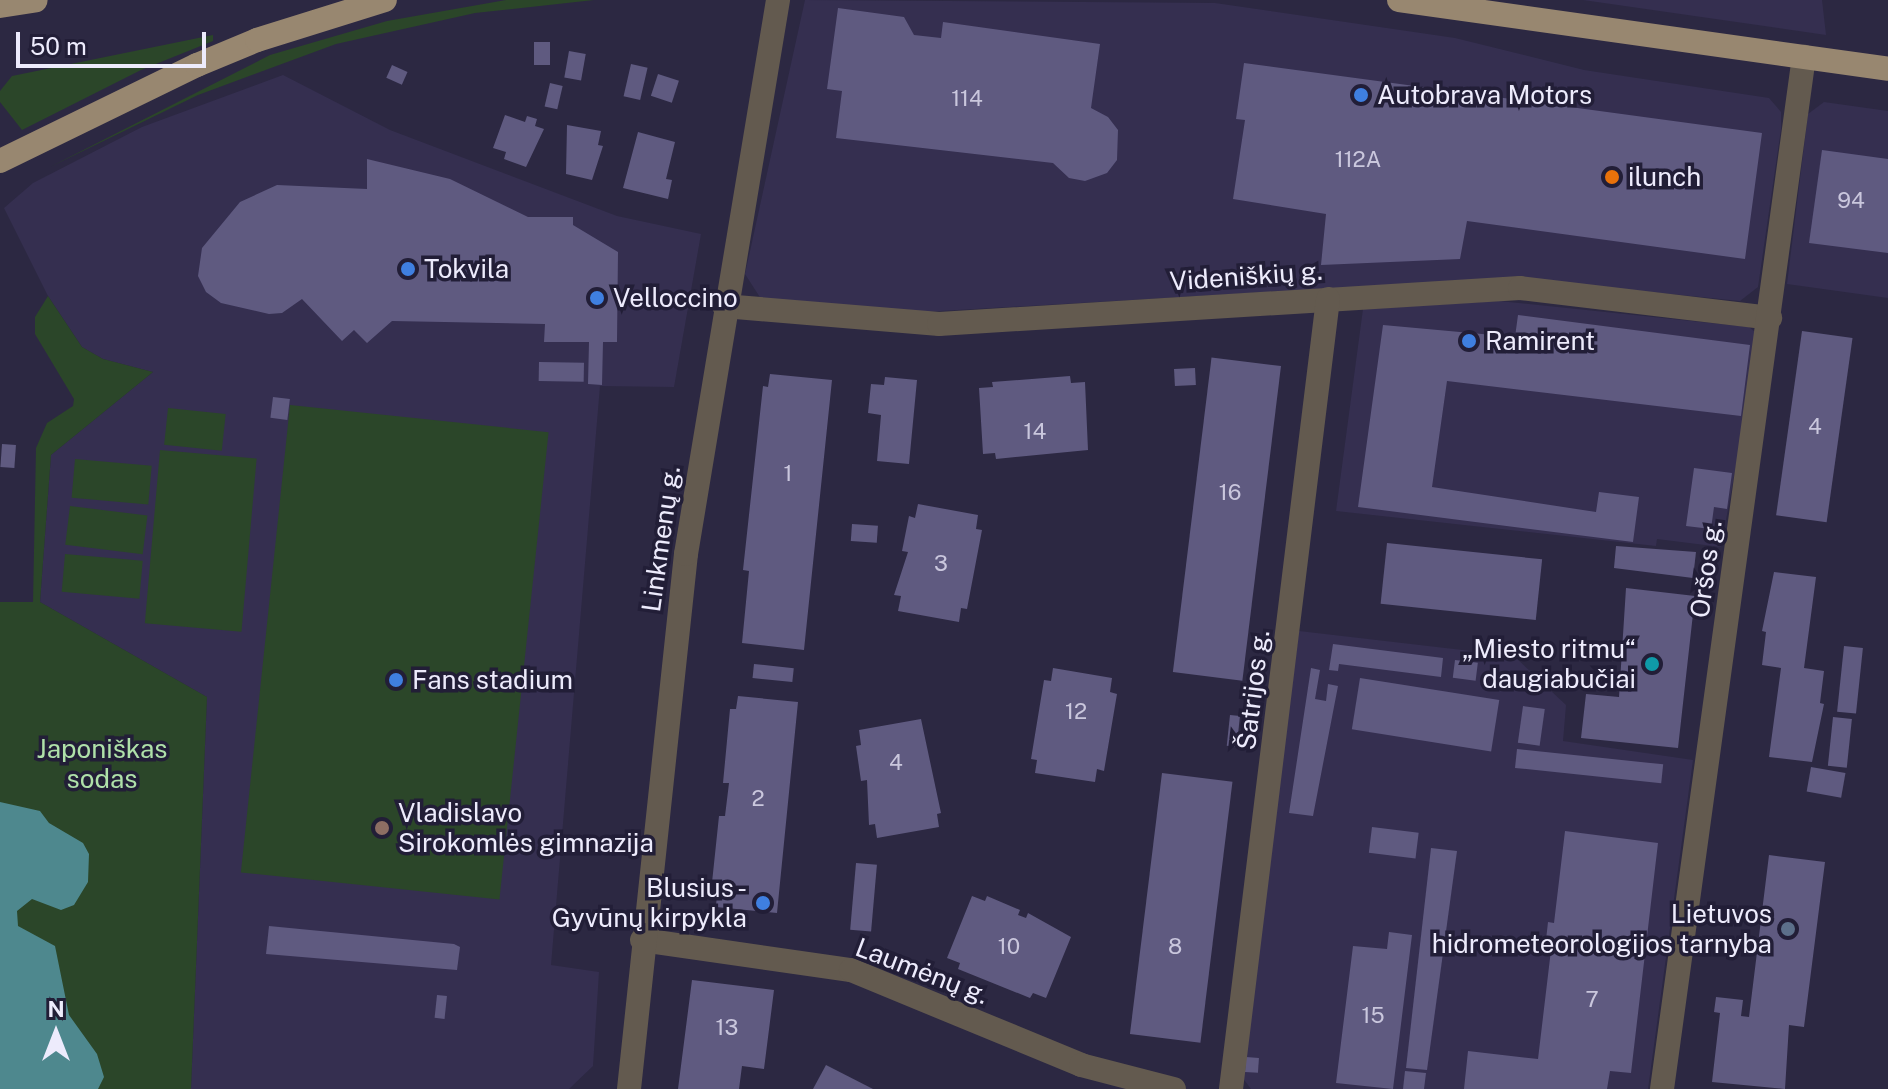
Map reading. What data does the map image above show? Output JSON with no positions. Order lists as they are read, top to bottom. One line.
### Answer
{"streets":{"street":["Videniškių g.","Linkmenų g.","Oršos g.","Šatrijos g.","Laumėnų g."]},"crossings":[["Videniškių g.","Linkmenų g."],["Videniškių g.","Oršos g."],["Videniškių g.","Šatrijos g."],["Linkmenų g.","Laumėnų g."]],"parks":["Japoniškas sodas"],"places":["Autobrava Motors","ilunch","Tokvila","Velloccino","Ramirent","„Miesto ritmu“ daugiabučiai","Fans stadium","Vladislavo Sirokomlės gimnazija","Blusius - Gyvūnų kirpykla","Lietuvos hidrometeorologijos tarnyba"],"house_numbers":["114","112A","94","4","14","1","16","3","12","4","2","10","8","7","15","13"],"scale_bar":"50 m","north":"top"}
